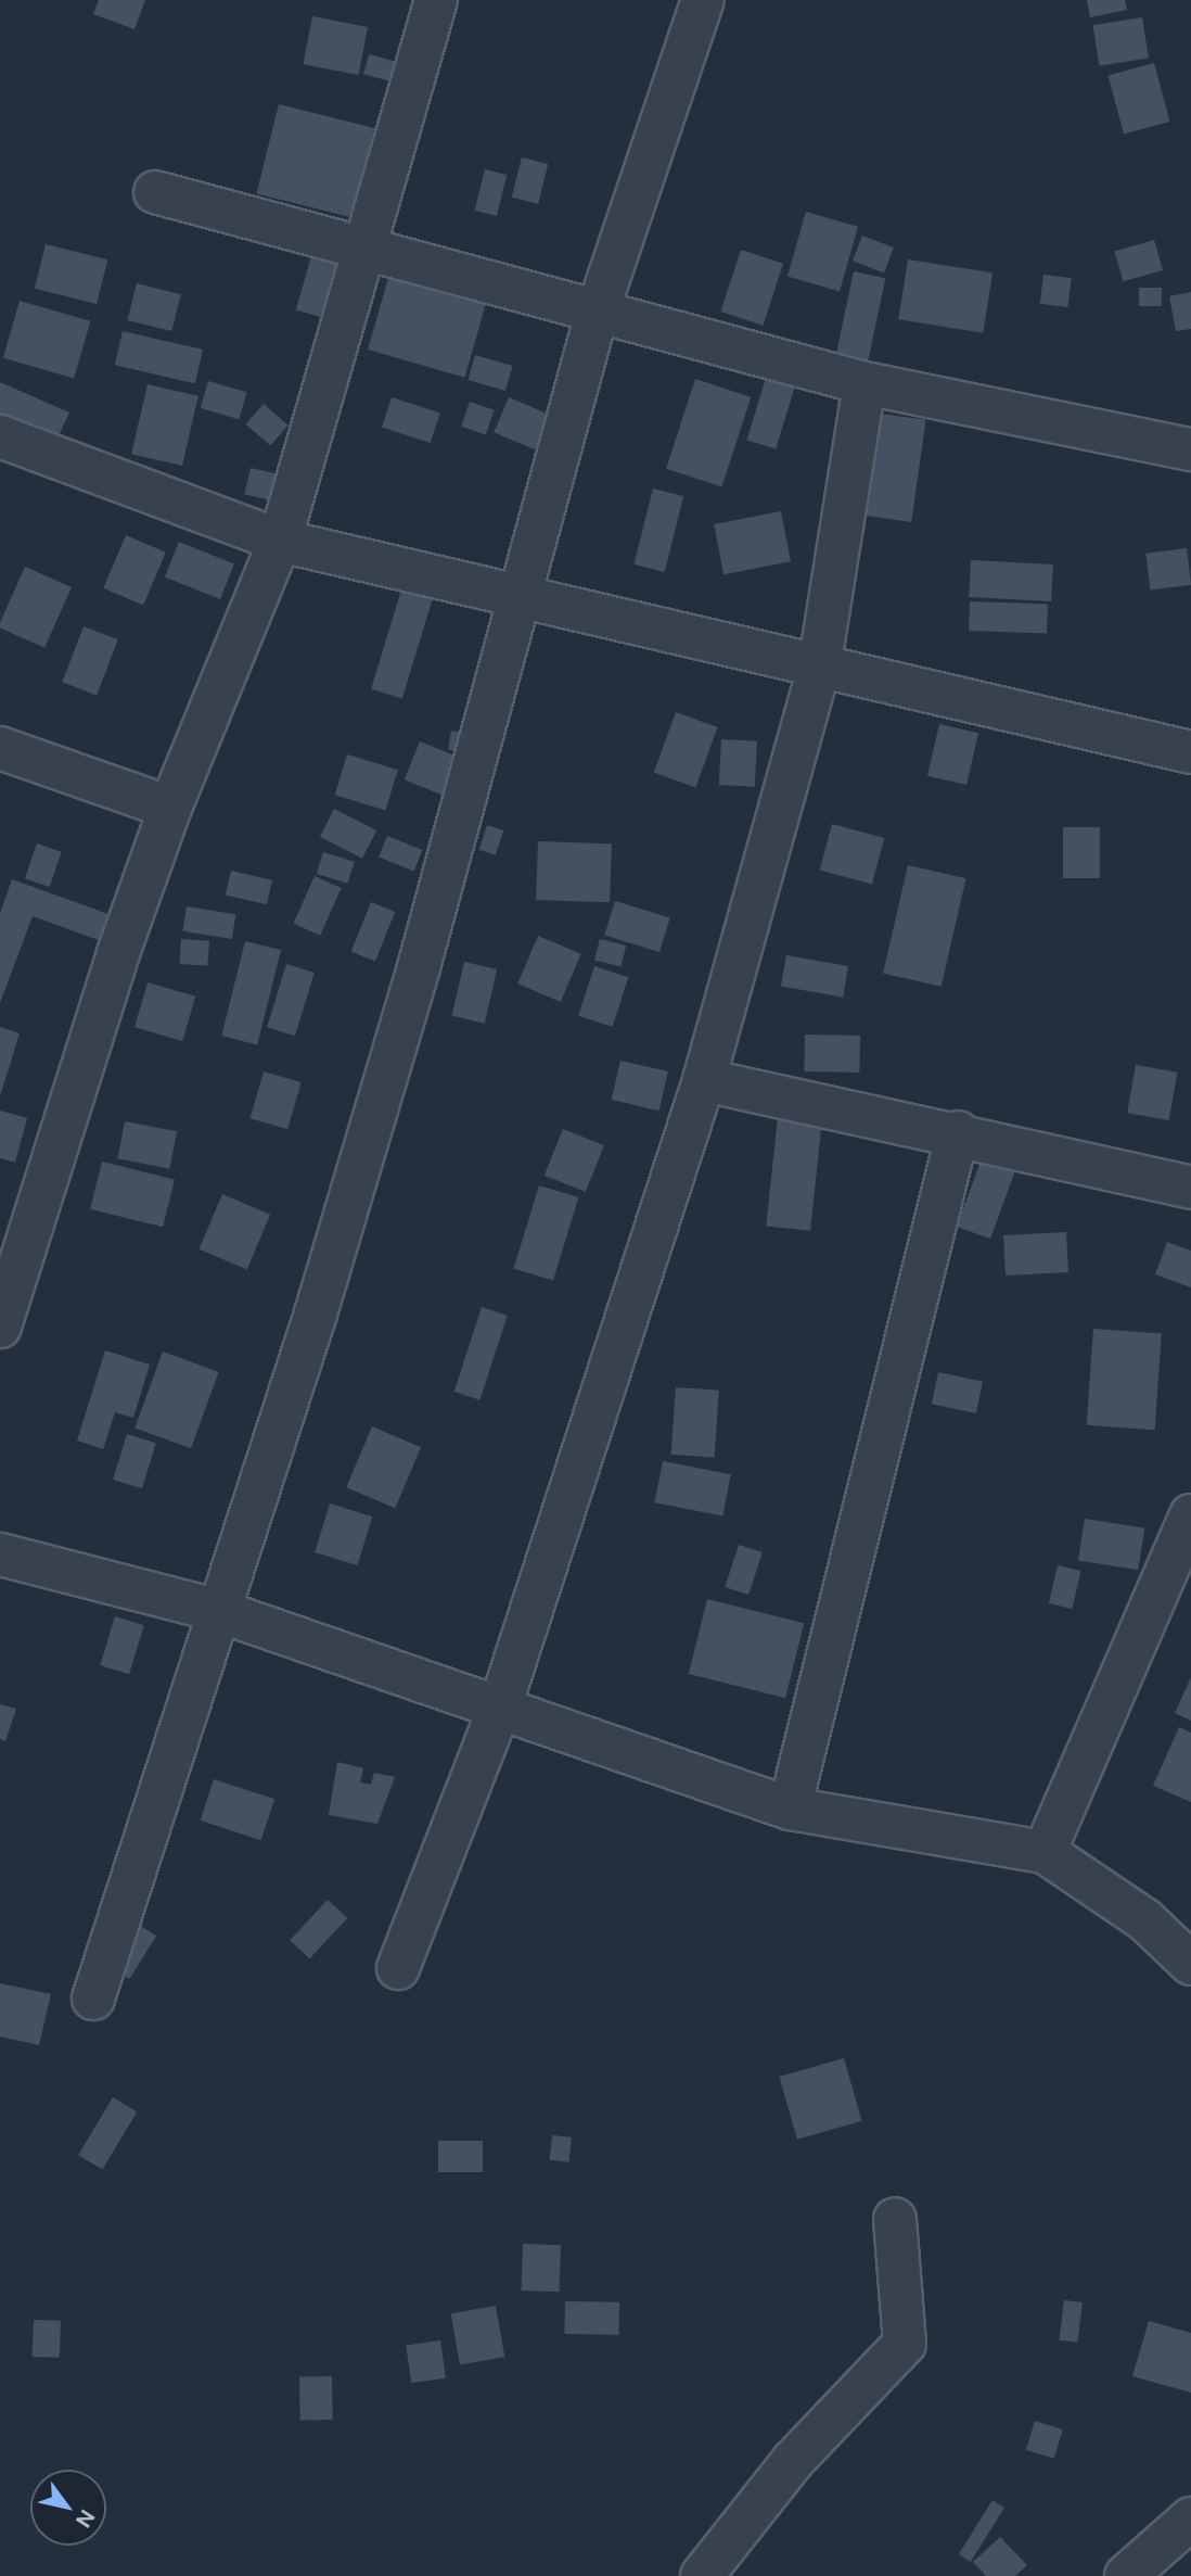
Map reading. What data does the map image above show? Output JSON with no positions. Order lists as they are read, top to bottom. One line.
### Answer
{"north":"bottom right"}
